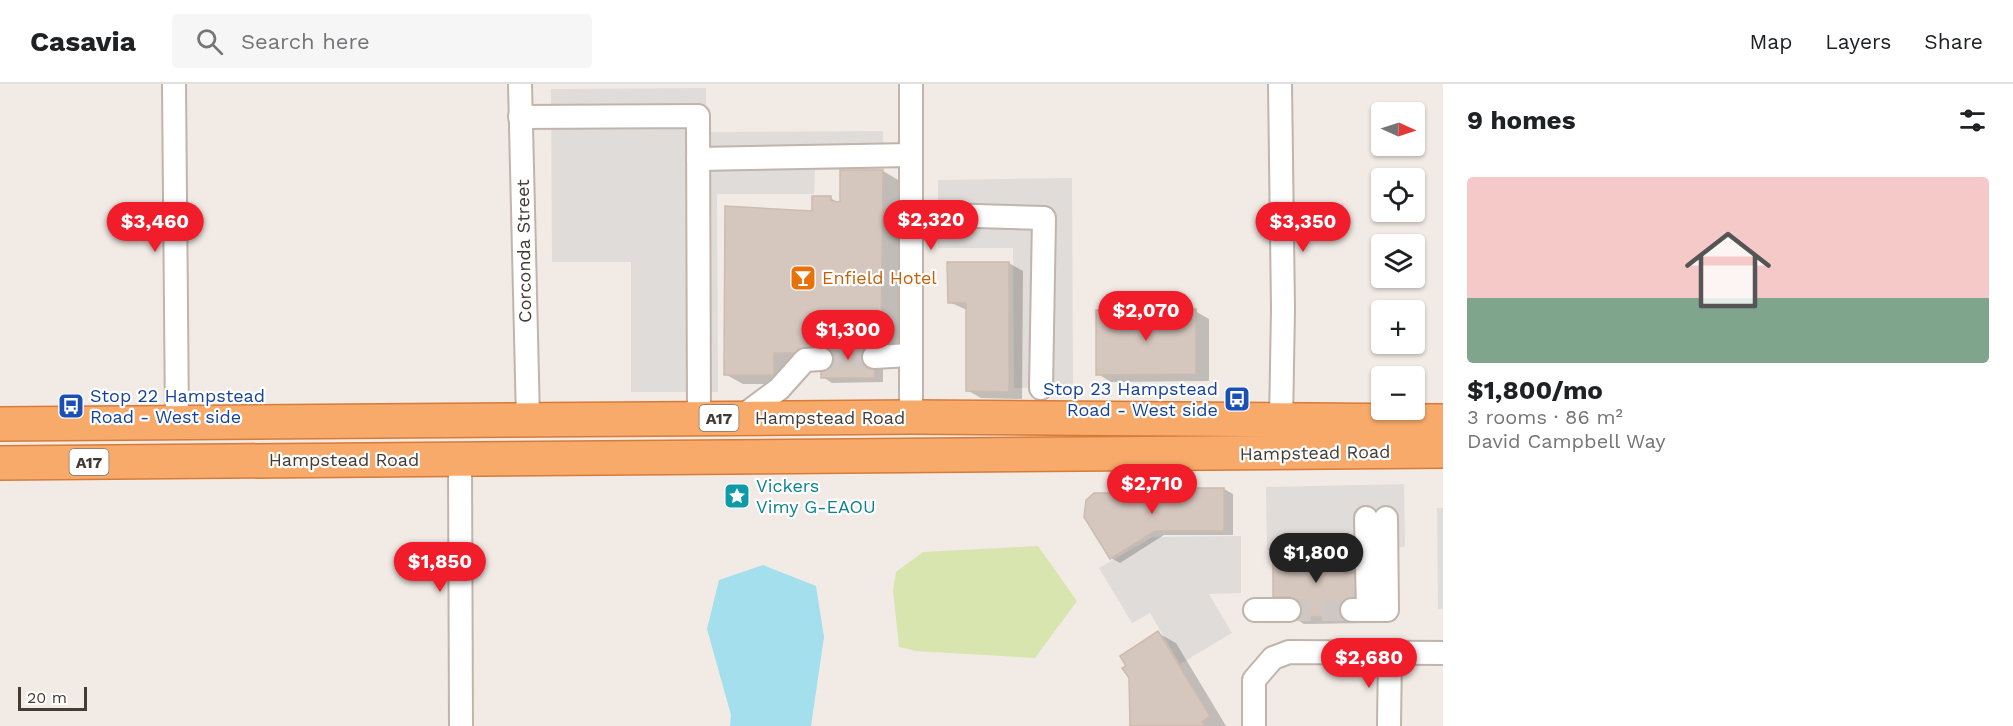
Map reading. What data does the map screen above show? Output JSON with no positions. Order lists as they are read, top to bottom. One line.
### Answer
{"streets":{"highway":["A17","Hampstead Road"],"street":["Corconda Street"]},"crossings":[["Corconda Street","Hampstead Road"]],"places":{"bar":["Enfield Hotel"],"bus stop":["Stop 23 Hampstead Road - West side","Stop 22 Hampstead Road - West side"],"place":["Vickers Vimy G-EAOU"]},"scale_bar":"20 m","north":"right","page":{"header":"Casavia","search":"Search here","nav":["Map","Layers","Share"],"heading":"9 homes","map_buttons":["+","−"],"list":[{"name":"$1,800/mo","note":"3 rooms · 86 m² · David Campbell Way"}],"price":["$2,320","$3,460","$3,350","$2,070","$1,300","$2,710","$1,800","$1,850","$2,680"],"scale":"20 m"}}
